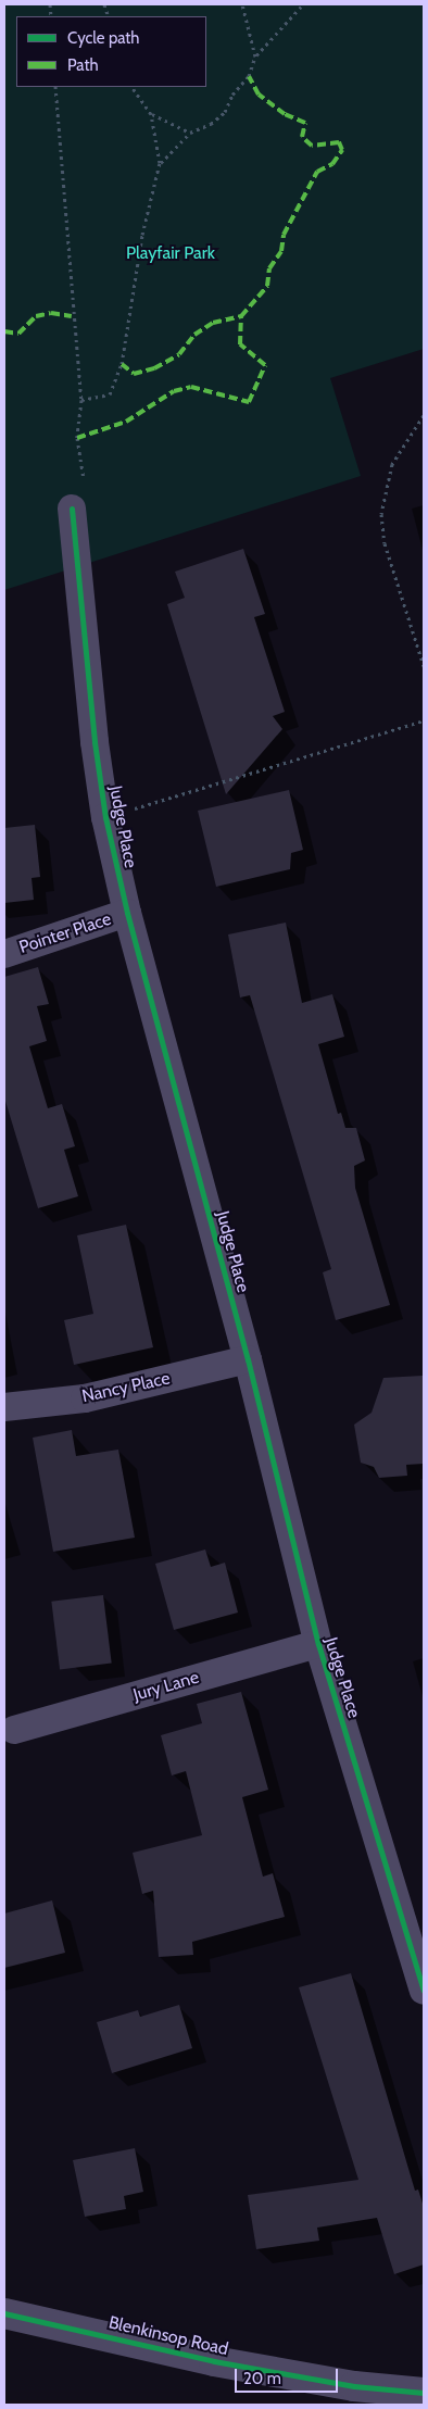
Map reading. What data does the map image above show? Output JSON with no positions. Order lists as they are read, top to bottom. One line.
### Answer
{"streets":{"street":["Judge Place","Pointer Place","Nancy Place","Jury Lane","Blenkinsop Road"]},"crossings":[["Judge Place","Pointer Place"],["Judge Place","Nancy Place"],["Judge Place","Jury Lane"]],"parks":["Playfair Park"],"legend":["Cycle path","Path"],"scale_bar":"20 m"}
